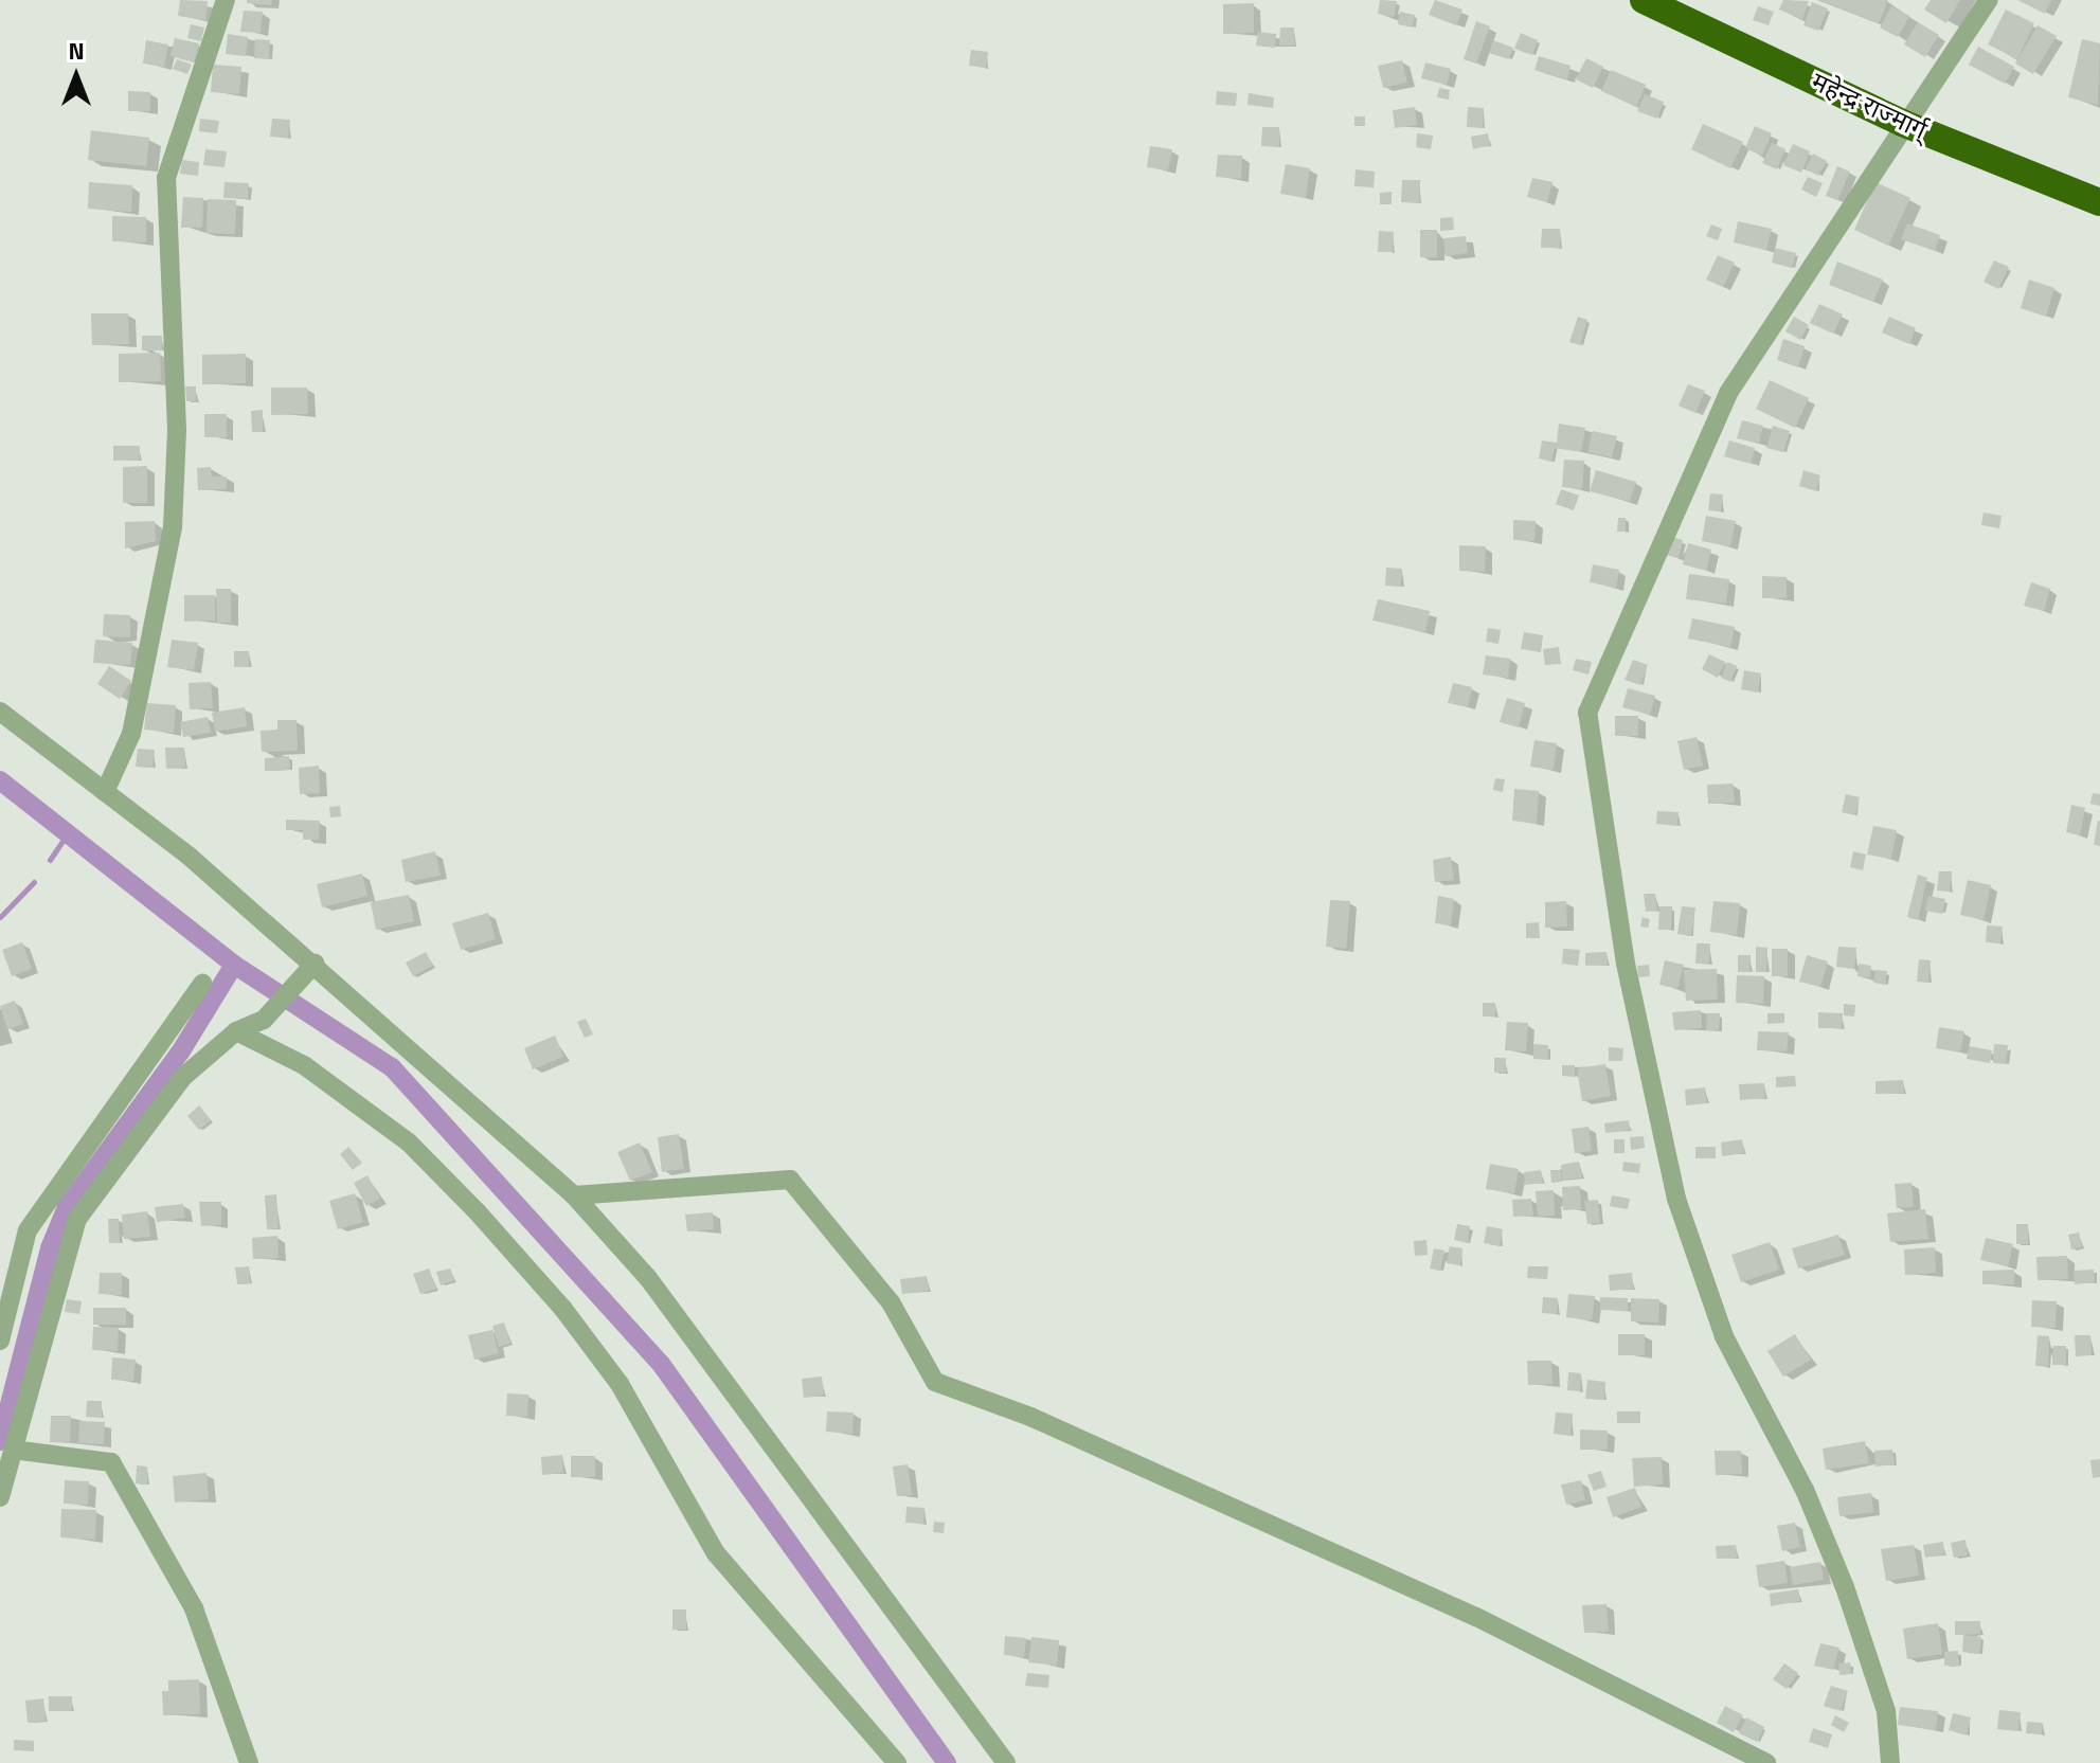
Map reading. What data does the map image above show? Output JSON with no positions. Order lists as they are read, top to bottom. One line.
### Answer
{"streets":{"highway":["महेन्द्र राज्मार्ग्"]},"north":"top"}
